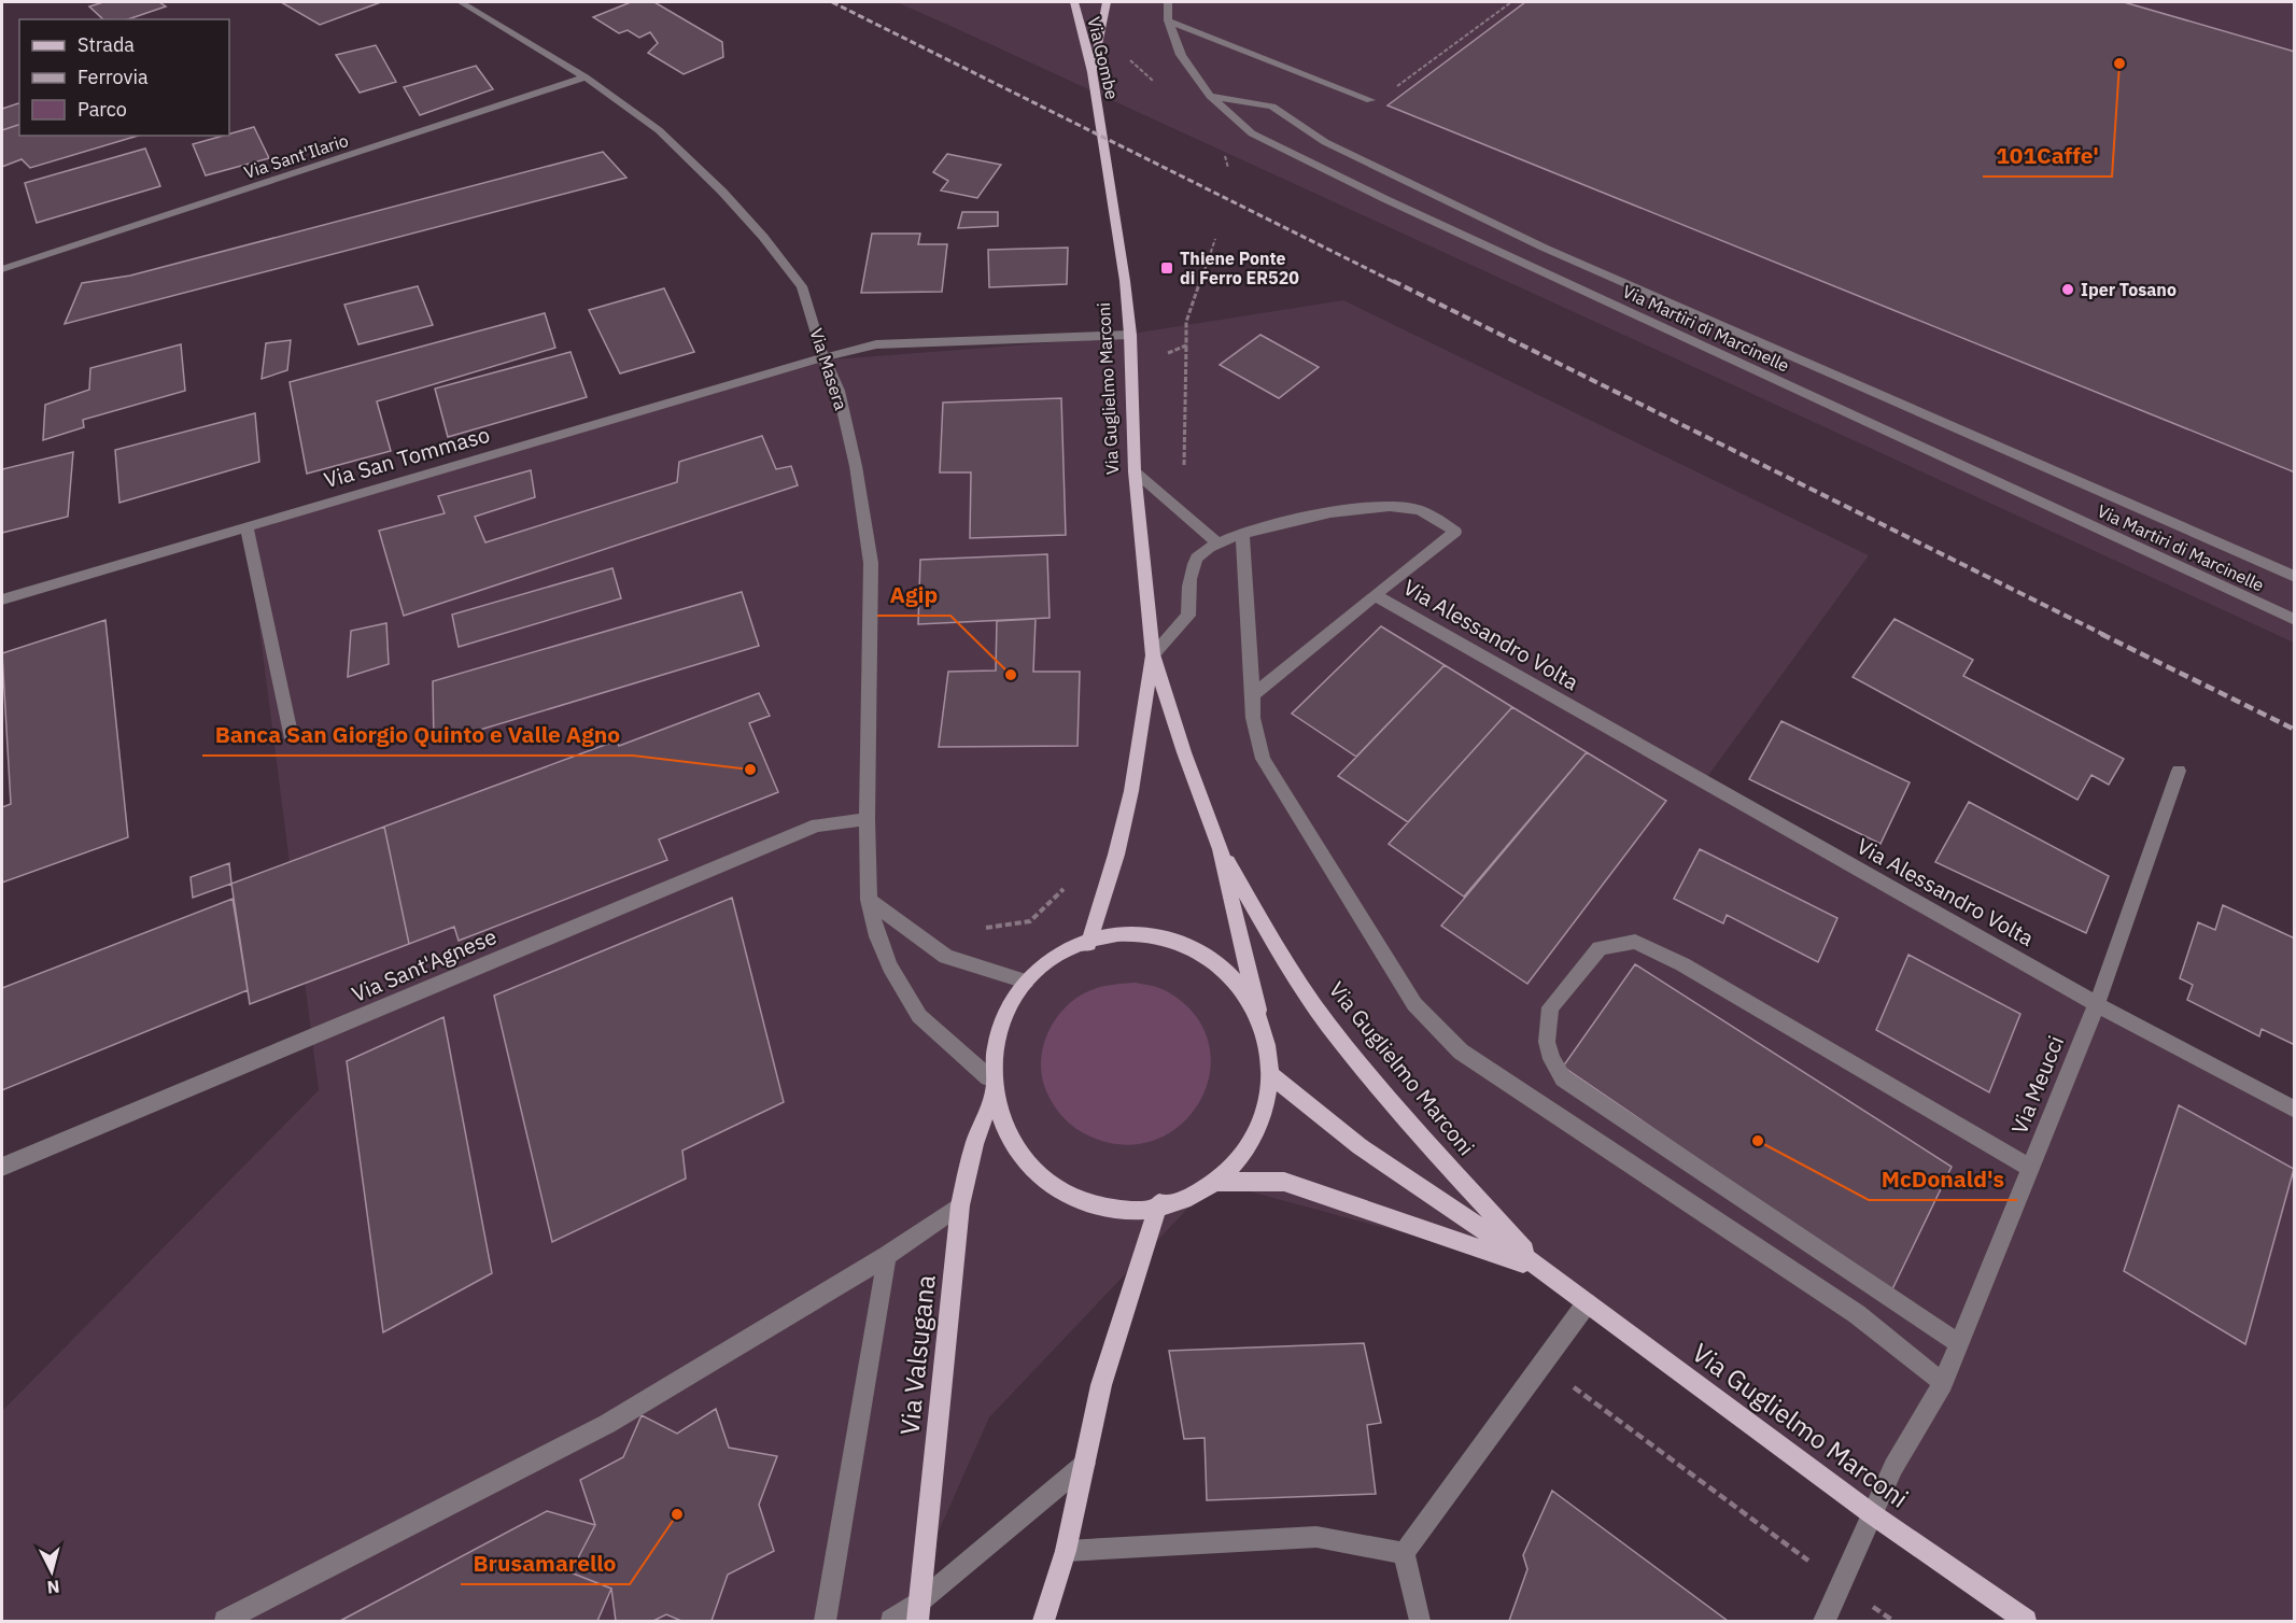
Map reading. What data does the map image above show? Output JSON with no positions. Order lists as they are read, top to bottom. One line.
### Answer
{"streets":{"main road":["Via Gombe","Via Guglielmo Marconi","Via Valsugana"],"street":["Via Sant'Ilario","Via Martiri di Marcinelle","Via Masera","Via San Tommaso","Via Alessandro Volta","Via Sant'Agnese","Via Meucci"]},"crossings":[["Via Gombe","Via Guglielmo Marconi"],["Via Sant'Ilario","Via Masera"],["Via Masera","Via Guglielmo Marconi"],["Via Masera","Via San Tommaso"],["Via Masera","Via Sant'Agnese"],["Via Guglielmo Marconi","Via San Tommaso"],["Via Guglielmo Marconi","Via Meucci"],["Via Guglielmo Marconi","Via Valsugana"],["Via Alessandro Volta","Via Meucci"]],"places":{"other":["101Caffe'","Iper Tosano","Agip","Banca San Giorgio Quinto e Valle Agno","McDonald's","Brusamarello"],"transit":["Thiene Ponte di Ferro ER520"]},"legend":["Strada","Ferrovia","Parco"],"north":"bottom"}
